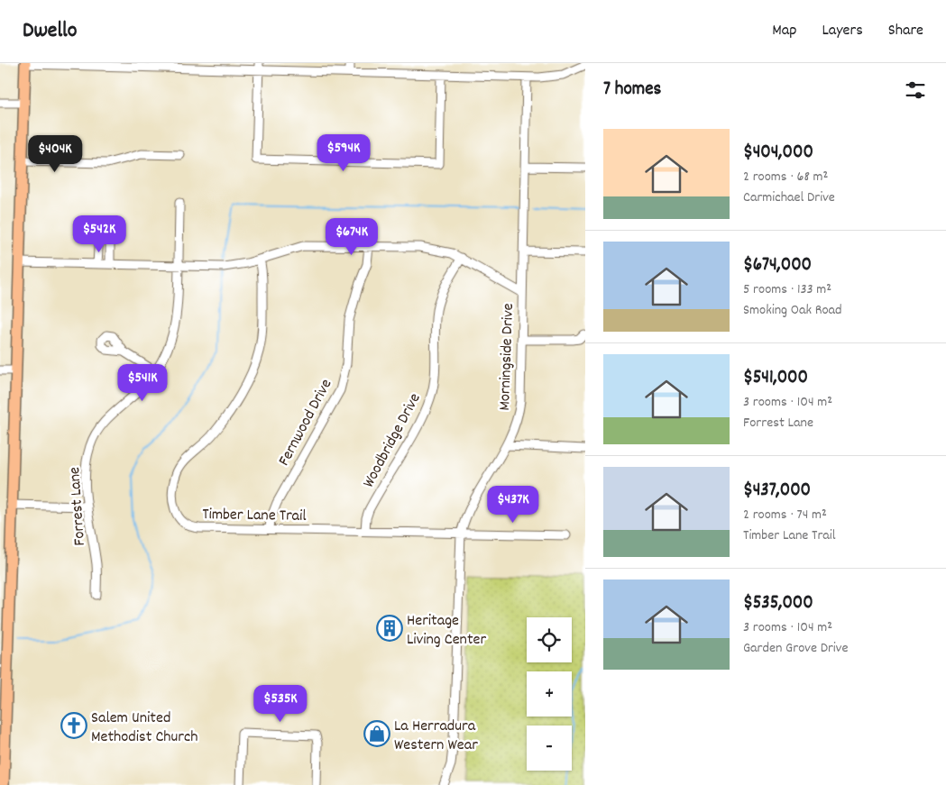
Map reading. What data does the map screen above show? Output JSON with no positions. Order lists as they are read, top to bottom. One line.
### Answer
{"streets":{"street":["Morningside Drive","Fernwood Drive","Woodbridge Drive","Forrest Lane","Timber Lane Trail"]},"crossings":[["Morningside Drive","Timber Lane Trail"],["Fernwood Drive","Timber Lane Trail"],["Woodbridge Drive","Timber Lane Trail"]],"places":{"building":["Heritage Living Center"],"church":["Salem United Methodist Church"],"shop":["La Herradura Western Wear"]},"page":{"header":"Dwello","nav":["Map","Layers","Share"],"heading":"7 homes","list":[{"name":"$404,000","note":"2 rooms · 68 m² · Carmichael Drive"},{"name":"$674,000","note":"5 rooms · 133 m² · Smoking Oak Road"},{"name":"$541,000","note":"3 rooms · 104 m² · Forrest Lane"},{"name":"$437,000","note":"2 rooms · 74 m² · Timber Lane Trail"},{"name":"$535,000","note":"3 rooms · 104 m² · Garden Grove Drive"}],"price":["$594K","$404K","$542K","$674K","$541K","$437K","$535K"],"map_buttons":["+","−"]}}
